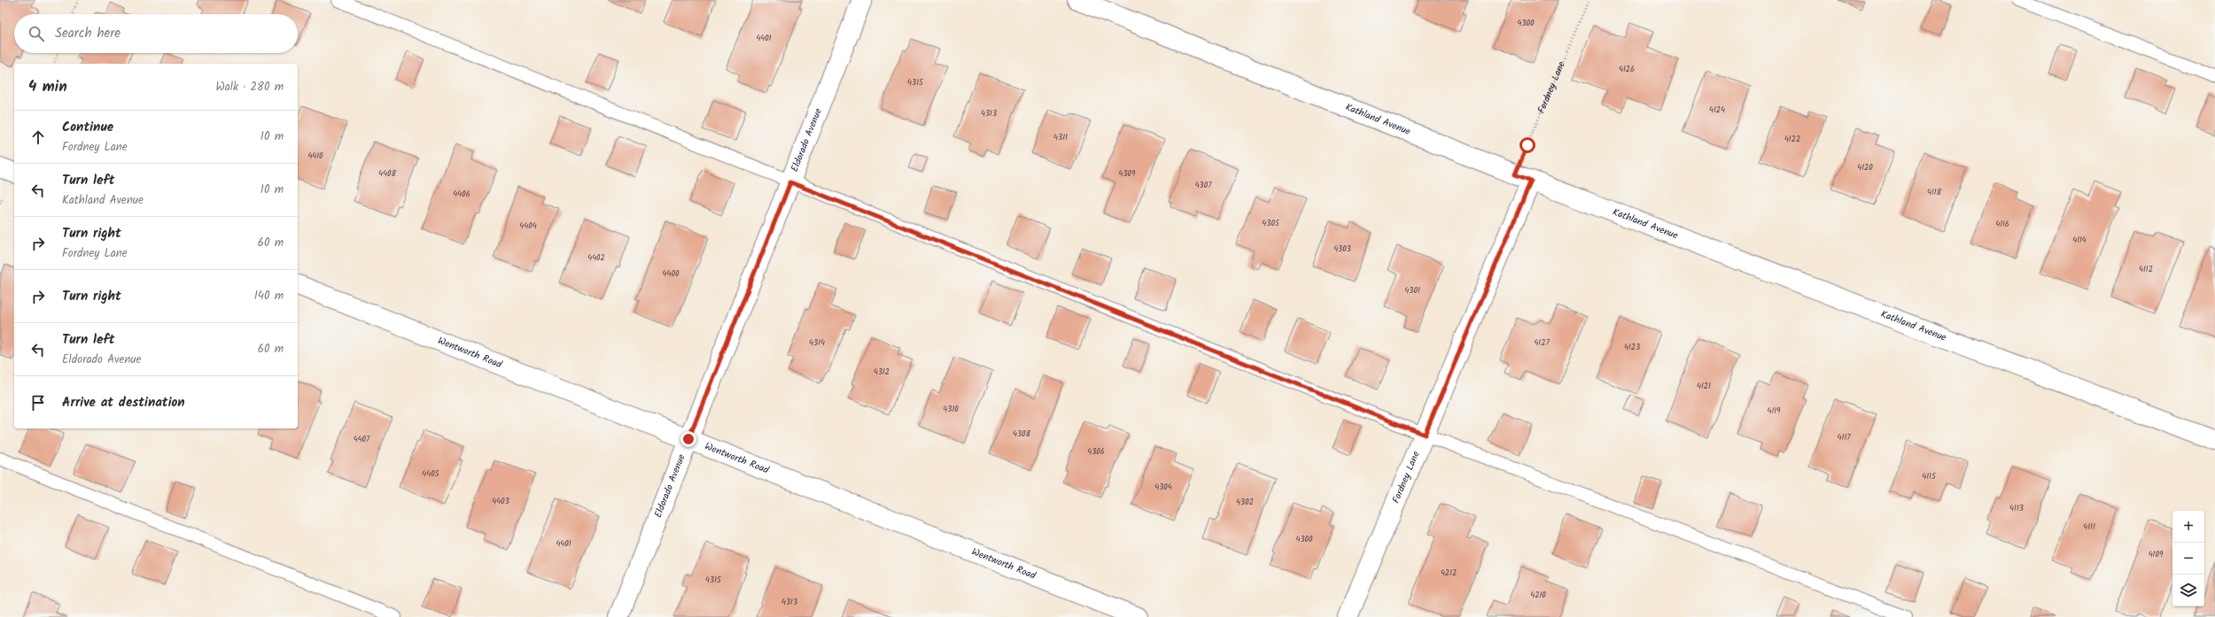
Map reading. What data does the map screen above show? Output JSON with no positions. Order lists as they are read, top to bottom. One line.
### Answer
{"streets":{"street":["Fordney Lane","Kathland Avenue","Eldorado Avenue","Wentworth Road"]},"crossings":[["Fordney Lane","Kathland Avenue"],["Eldorado Avenue","Wentworth Road"]],"house_numbers":["4300","4401","4126","4315","4124","4313","4311","4122","4410","4120","4408","4309","4307","4118","4406","4305","4116","4404","4114","4303","4402","4112","4400","4301","4314","4127","4123","4312","4121","4310","4119","4308","4117","4407","4306","4405","4115","4304","4403","4302","4113","4111","4300","4401","4109","4212","4315","4210","4313"],"page":{"search":"Search here","heading":["4 min","Walk · 280 m"],"list":[["Continue","Fordney Lane","10 m"],["Turn left","Kathland Avenue","10 m"],["Turn right","Fordney Lane","60 m"],["Turn right","140 m"],["Turn left","Eldorado Avenue","60 m"],"Arrive at destination"],"map_buttons":["+","−"]}}
